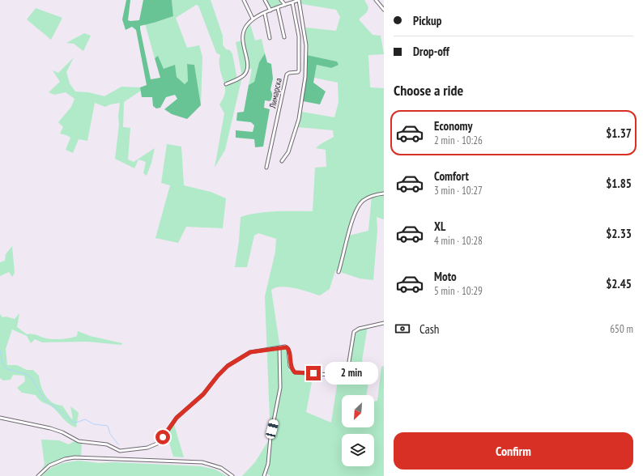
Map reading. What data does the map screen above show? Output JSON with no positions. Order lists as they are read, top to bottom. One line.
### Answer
{"streets":{"street":["Лимарска"]},"north":"bottom left","page":{"banner":["Pickup","Drop-off"],"heading":"Choose a ride","list":[{"name":"Economy","note":"2 min · 10:26","value":"$1.37"},{"name":"Comfort","note":"3 min · 10:27","value":"$1.85"},{"name":"XL","note":"4 min · 10:28","value":"$2.33"},{"name":"Moto","note":"5 min · 10:29","value":"$2.45"}],"pay":["Cash","650 m"],"bubble":"2 min","buttons":"Confirm"}}
